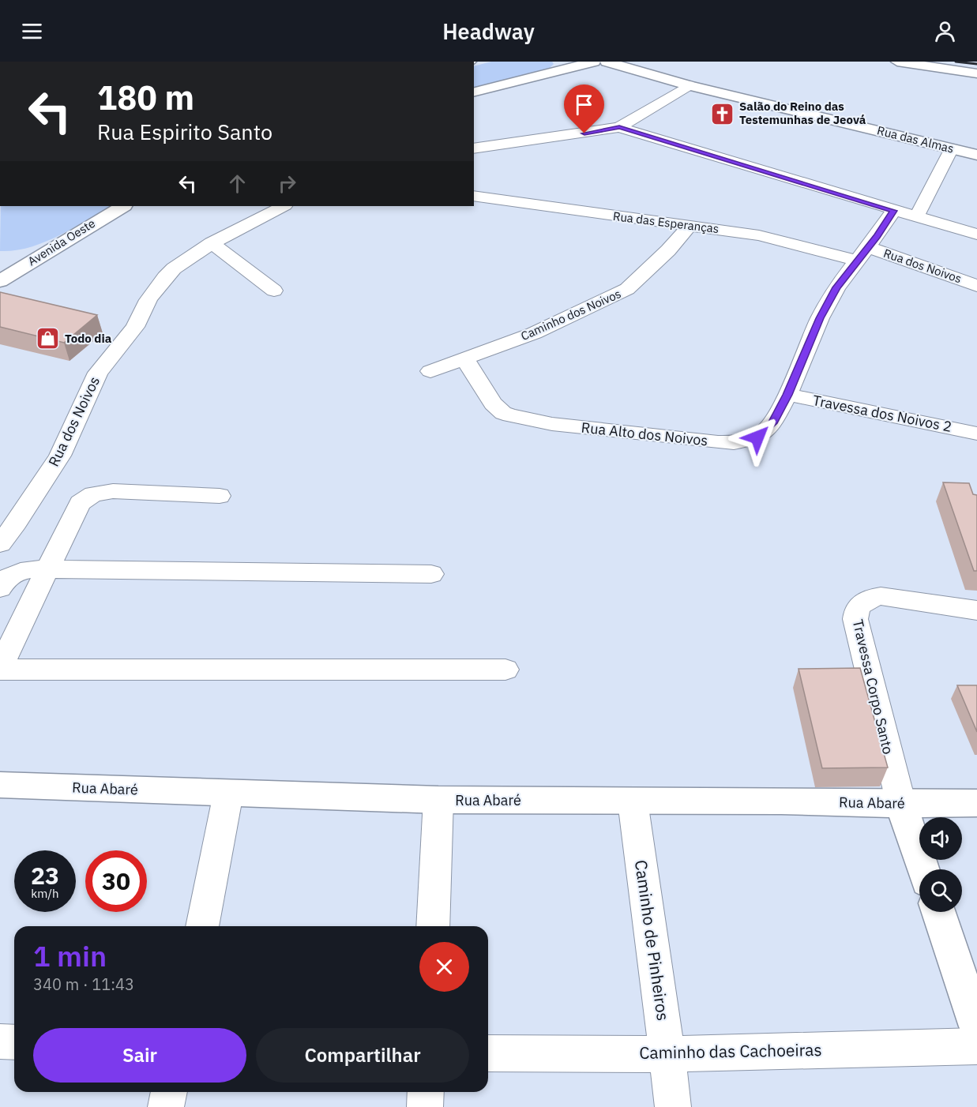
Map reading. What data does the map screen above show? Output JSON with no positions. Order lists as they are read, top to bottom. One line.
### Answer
{"streets":{"street":["Rua das Almas","Rua das Esperanças","Avenida Oeste","Rua dos Noivos","Caminho dos Noivos","Travessa dos Noivos 2","Rua Alto dos Noivos","Travessa Corpo Santo","Rua Abaré","Caminho de Pinheiros","Caminho das Cachoeiras"]},"crossings":[["Rua das Esperanças","Rua dos Noivos"],["Rua das Esperanças","Caminho dos Noivos"],["Rua das Esperanças","Rua Alto dos Noivos"],["Rua dos Noivos","Rua Alto dos Noivos"],["Caminho dos Noivos","Rua Alto dos Noivos"],["Travessa dos Noivos 2","Rua Alto dos Noivos"],["Travessa Corpo Santo","Rua Abaré"],["Rua Abaré","Caminho de Pinheiros"],["Caminho de Pinheiros","Caminho das Cachoeiras"]],"places":{"church":["Salão do Reino das Testemunhas de Jeová"],"shop":["Todo dia"]},"page":{"header":"Headway","turn":["180 m","Rua Espirito Santo"],"speed":"23 km/h","limit":"30","heading":["1 min","340 m · 11:43"],"buttons":["Sair","Compartilhar"]}}
